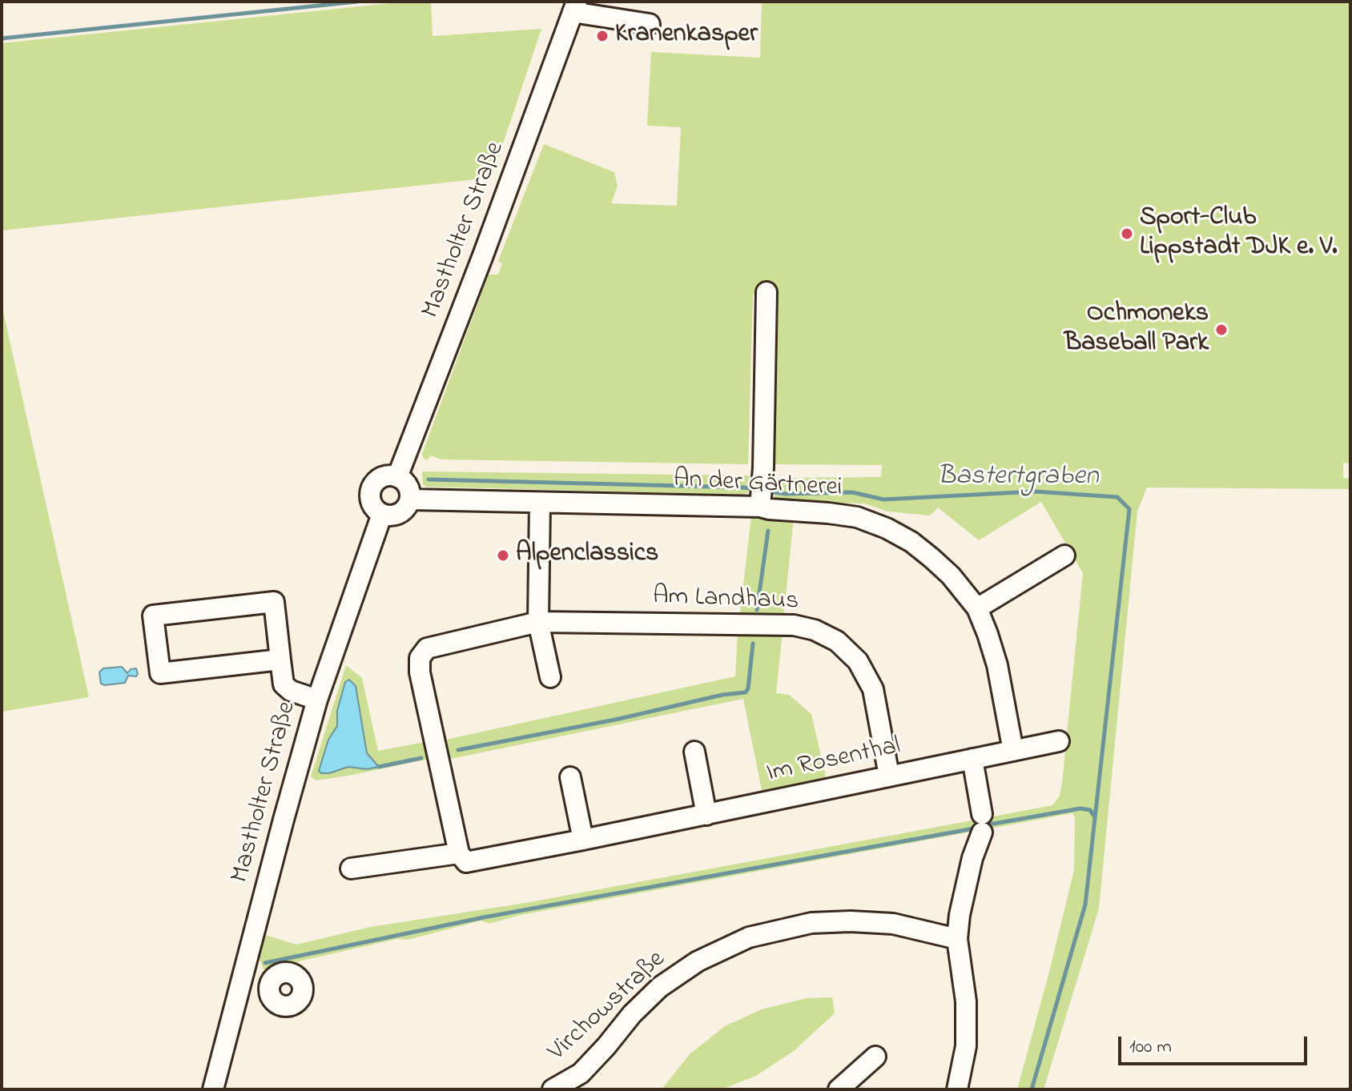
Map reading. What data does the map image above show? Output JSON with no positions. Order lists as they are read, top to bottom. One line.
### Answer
{"streets":{"street":["Mastholter Straße","An der Gärtnerei","Am Landhaus","Im Rosenthal","Virchowstraße"]},"crossings":[["Mastholter Straße","An der Gärtnerei"],["An der Gärtnerei","Im Rosenthal"],["Am Landhaus","Im Rosenthal"]],"water":["Bastertgraben"],"places":["Kranenkasper","Sport-Club Lippstadt DJK e. V.","Ochmoneks Baseball Park","Alpenclassics"],"scale_bar":"100 m"}
